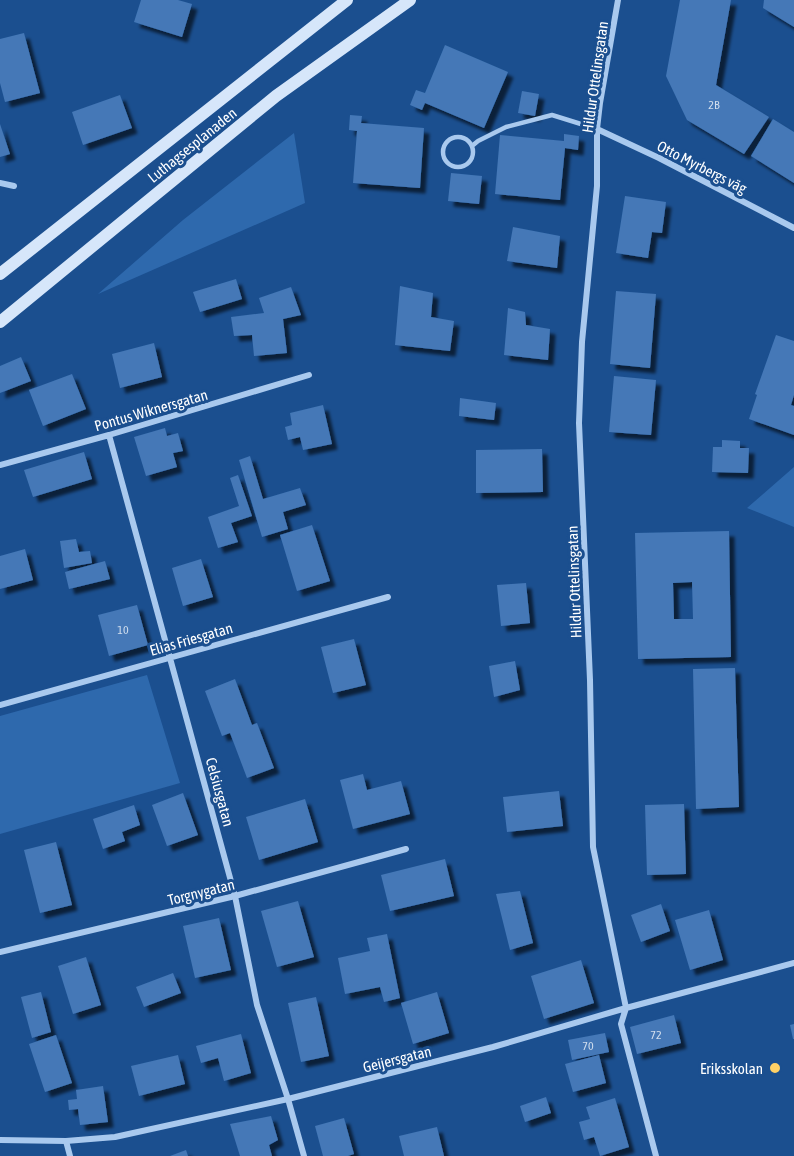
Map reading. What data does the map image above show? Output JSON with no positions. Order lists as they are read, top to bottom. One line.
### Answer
{"streets":{"main road":["Luthagsesplanaden"],"street":["Hildur Ottelinsgatan","Otto Myrbergs väg","Pontus Wiknersgatan","Elias Friesgatan","Celsiusgatan","Torgnygatan","Geijersgatan"]},"crossings":[["Hildur Ottelinsgatan","Otto Myrbergs väg"],["Hildur Ottelinsgatan","Geijersgatan"],["Pontus Wiknersgatan","Celsiusgatan"],["Elias Friesgatan","Celsiusgatan"],["Celsiusgatan","Torgnygatan"],["Celsiusgatan","Geijersgatan"]],"places":["Eriksskolan"],"house_numbers":["2B","10","72","70"]}
